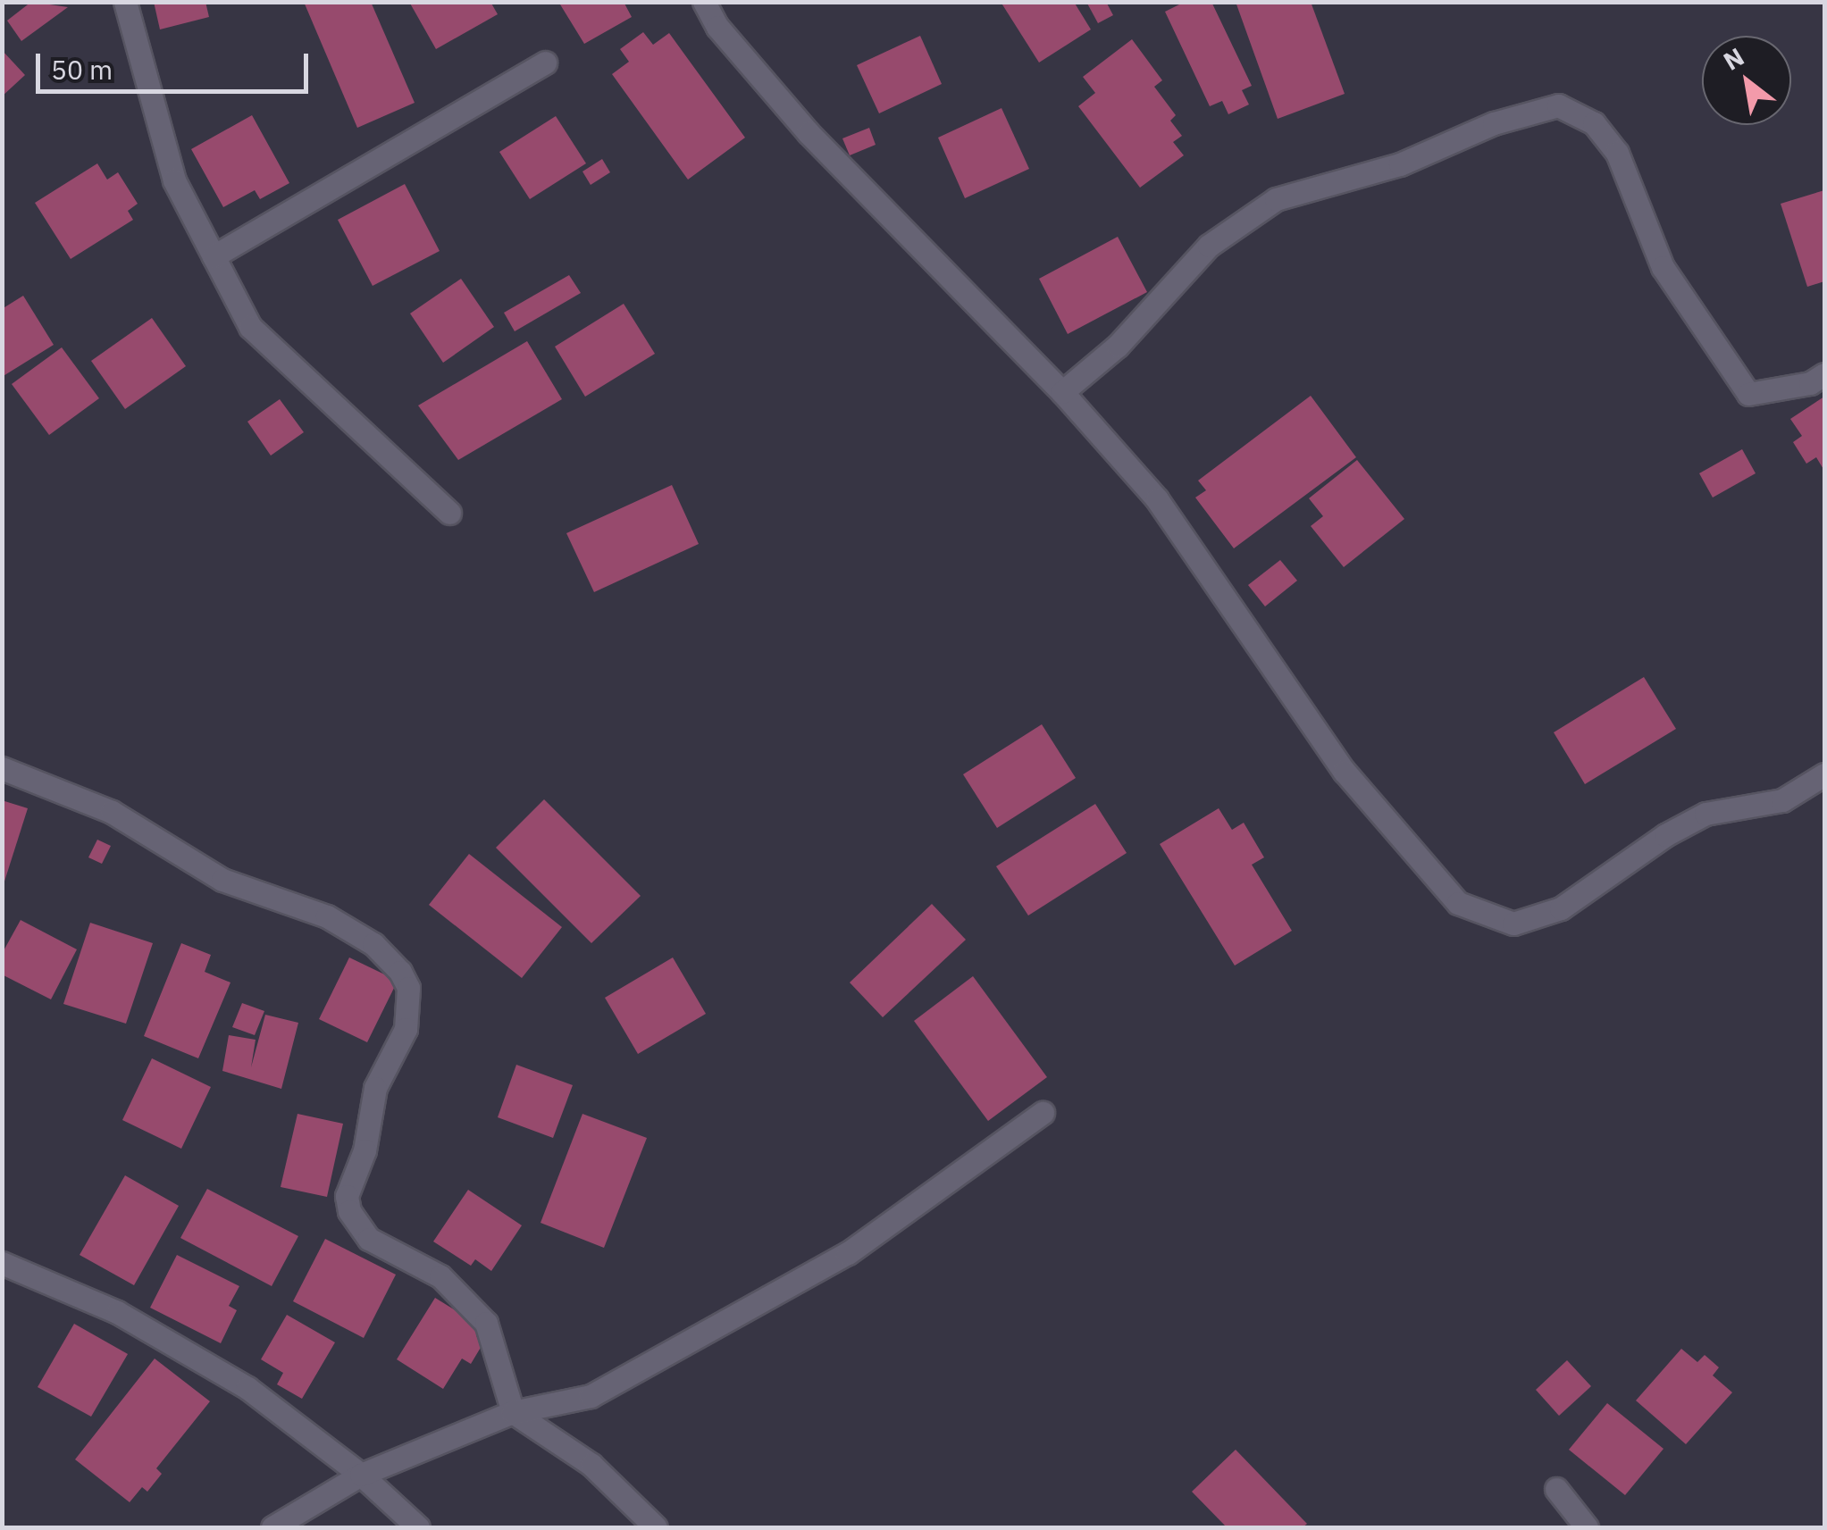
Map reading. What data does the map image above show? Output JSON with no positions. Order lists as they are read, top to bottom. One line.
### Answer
{"scale_bar":"50 m","north":"top left"}
